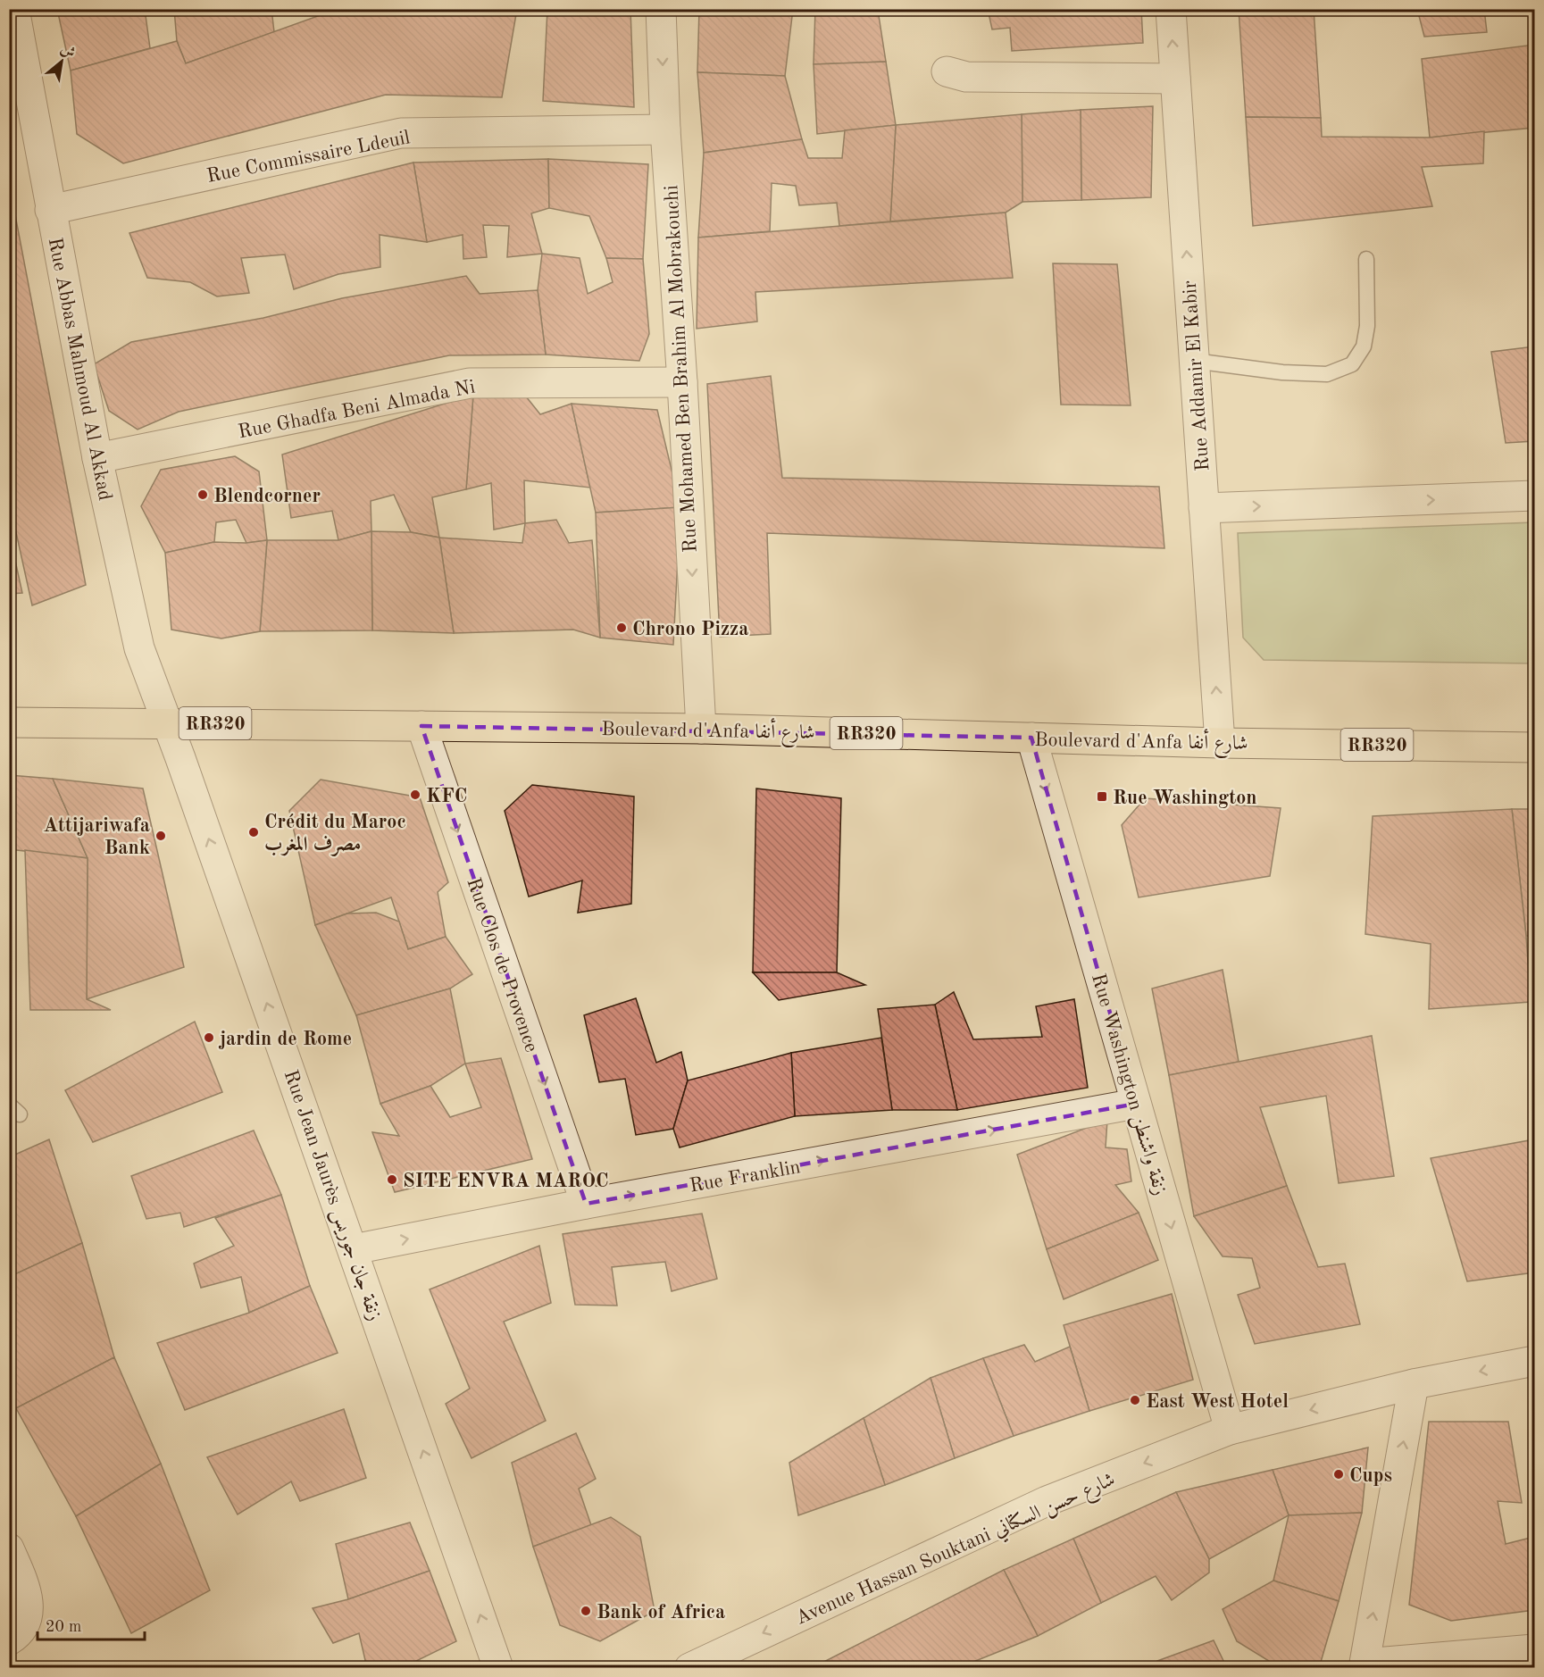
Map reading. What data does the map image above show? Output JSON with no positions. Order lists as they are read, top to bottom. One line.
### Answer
{"streets":{"main road":["RR320","Boulevard d'Anfa شارع أنفا"],"street":["Rue Commissaire Ldeuil","Rue Abbas Mahmoud Al Akkad","Rue Mohamed Ben Brahim Al Mobrakouchi","Rue Addamir El Kabir","Rue Ghadfa Beni Almada Ni","Rue Clos de Provence","Rue Washington زنقة واشنطن","Rue Franklin","Rue Jean Jaurès زنقة جان جوريس","Avenue Hassan Souktani شارع حسن السكتاني"]},"crossings":[["Rue Commissaire Ldeuil","Rue Abbas Mahmoud Al Akkad"],["Rue Commissaire Ldeuil","Rue Mohamed Ben Brahim Al Mobrakouchi"],["Rue Abbas Mahmoud Al Akkad","Rue Ghadfa Beni Almada Ni"],["Rue Abbas Mahmoud Al Akkad","Boulevard d'Anfa شارع أنفا"],["Rue Abbas Mahmoud Al Akkad","Rue Jean Jaurès زنقة جان جوريس"],["Rue Mohamed Ben Brahim Al Mobrakouchi","Rue Ghadfa Beni Almada Ni"],["Rue Mohamed Ben Brahim Al Mobrakouchi","Boulevard d'Anfa شارع أنفا"],["Rue Addamir El Kabir","Boulevard d'Anfa شارع أنفا"],["Boulevard d'Anfa شارع أنفا","Rue Clos de Provence"],["Boulevard d'Anfa شارع أنفا","Rue Washington زنقة واشنطن"],["Boulevard d'Anfa شارع أنفا","Rue Jean Jaurès زنقة جان جوريس"],["Rue Clos de Provence","Rue Franklin"],["Rue Washington زنقة واشنطن","Rue Franklin"],["Rue Washington زنقة واشنطن","Avenue Hassan Souktani شارع حسن السكتاني"],["Rue Franklin","Rue Jean Jaurès زنقة جان جوريس"]],"one_way":["Rue Mohamed Ben Brahim Al Mobrakouchi","Rue Addamir El Kabir","Rue Clos de Provence","Rue Washington زنقة واشنطن","Rue Franklin","Rue Jean Jaurès زنقة جان جوريس","Avenue Hassan Souktani شارع حسن السكتاني"],"places":{"other":["Blendcorner","Chrono Pizza","KFC","Crédit du Maroc مصرف المغرب","Attijariwafa Bank","jardin de Rome","SITE ENVRA MAROC","East West Hotel","Cups","Bank of Africa"],"transit":["Rue Washington"]},"scale_bar":"20 m","north":"top right"}
